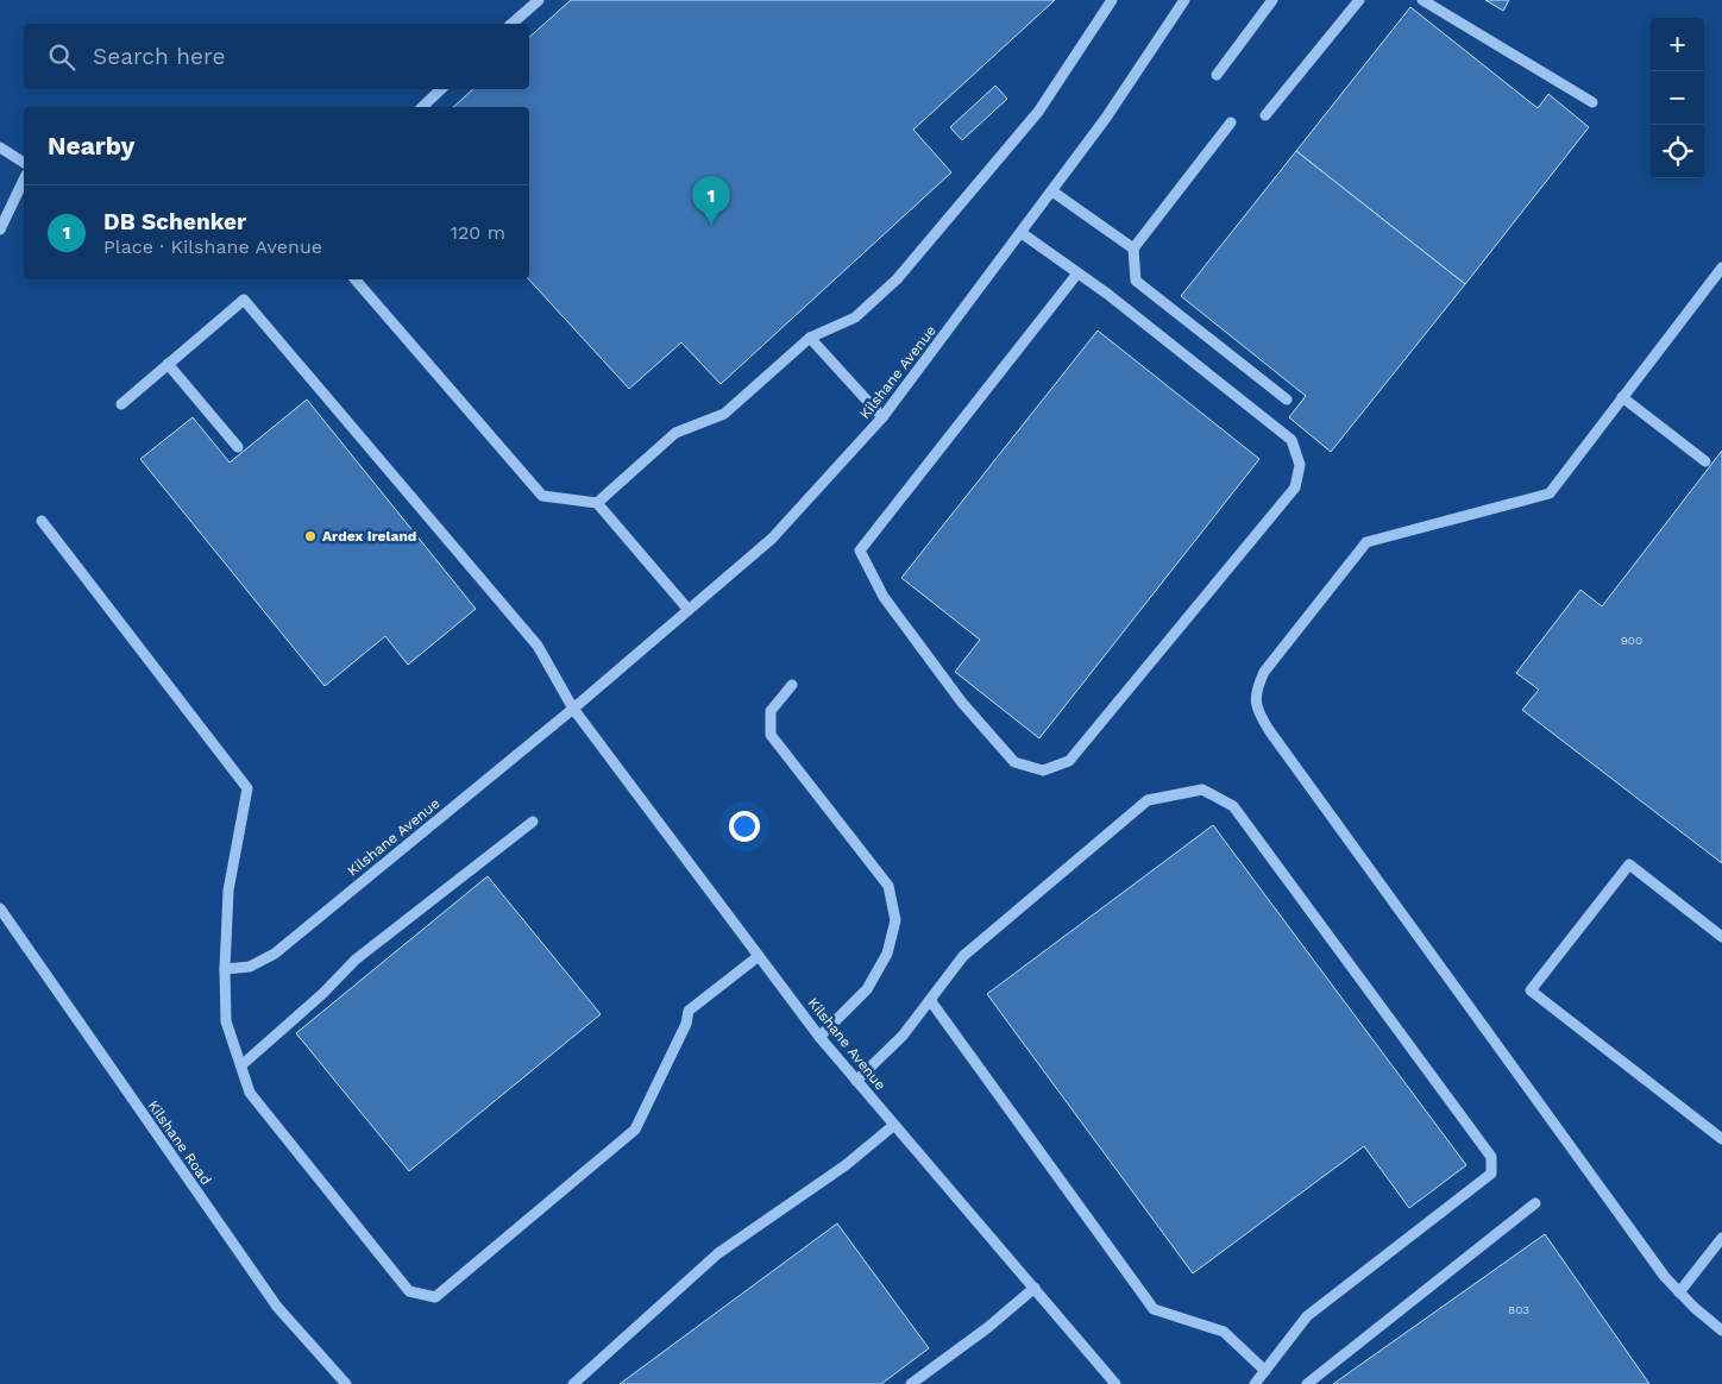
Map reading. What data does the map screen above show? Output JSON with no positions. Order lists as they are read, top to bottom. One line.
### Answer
{"streets":{"street":["Kilshane Avenue","Kilshane Road"]},"places":["Ardex Ireland"],"house_numbers":["900","803"],"page":{"map_buttons":["+","−"],"search":"Search here","heading":"Nearby","pins":"1","list":[{"mark":"1","name":"DB Schenker","note":"Place · Kilshane Avenue","value":"120 m"}]}}
